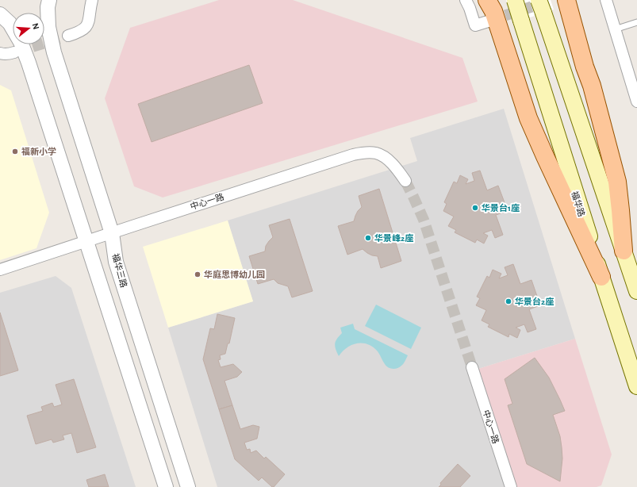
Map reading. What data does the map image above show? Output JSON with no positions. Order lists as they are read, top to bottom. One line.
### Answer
{"streets":{"main road":["福华路"],"street":["中心一路","福华三路"]},"crossings":[["中心一路","福华三路"]],"places":["福新小学","华景台1座","华景峰2座","华庭思博幼儿园","华景台2座"],"north":"right"}
